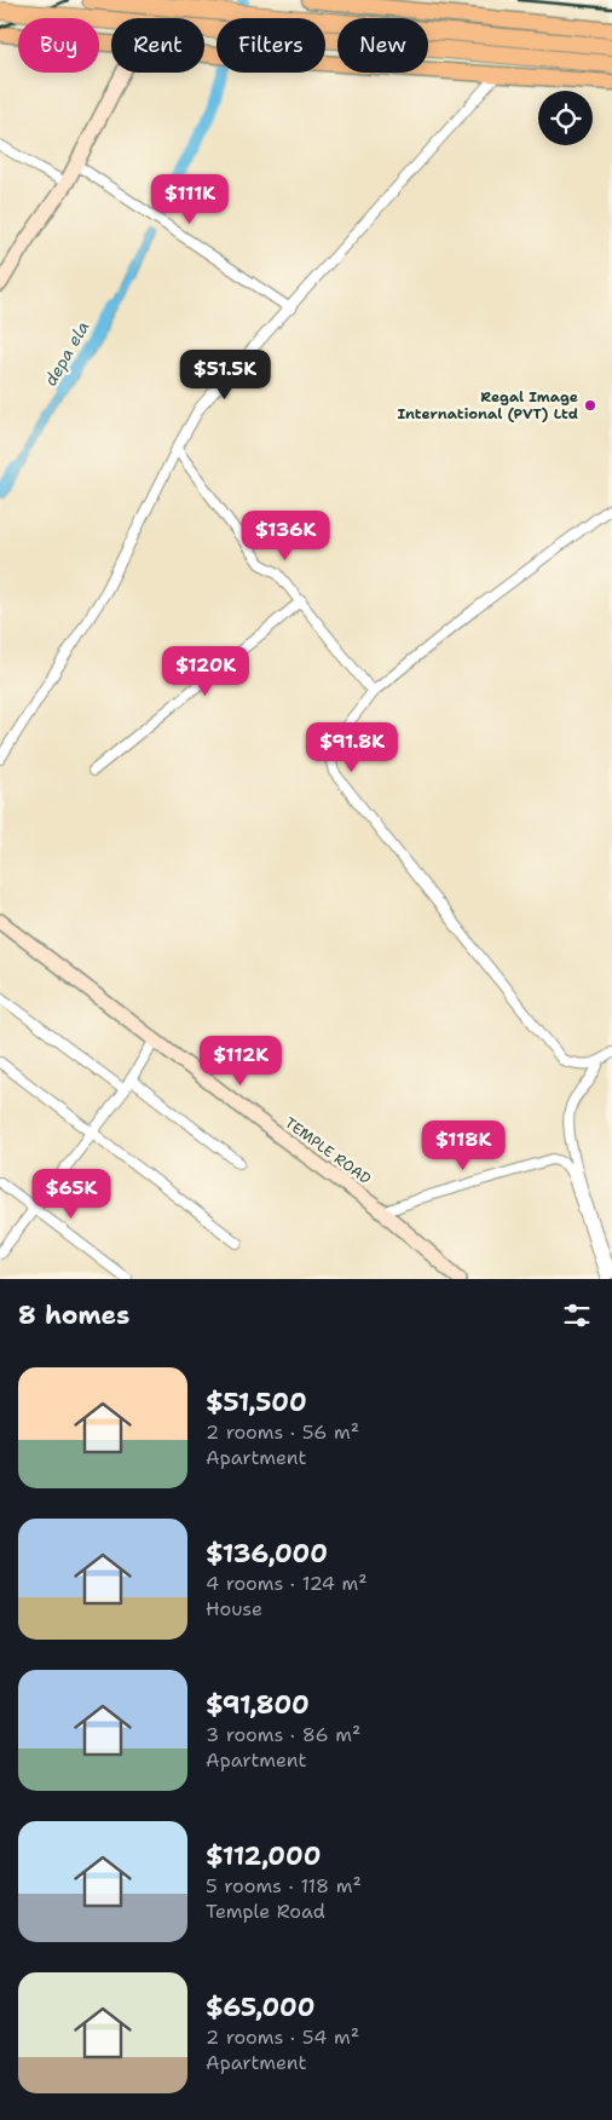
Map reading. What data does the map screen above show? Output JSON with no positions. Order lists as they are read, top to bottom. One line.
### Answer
{"streets":{"street":["TEMPLE ROAD"]},"water":["depa ela"],"places":["Regal Image International (PVT) Ltd"],"page":{"chip":["Buy","Rent","Filters","New"],"price":["$111K","$51.5K","$136K","$120K","$91.8K","$112K","$118K","$65K"],"heading":"8 homes","list":[{"name":"$51,500","note":"2 rooms · 56 m² · Apartment"},{"name":"$136,000","note":"4 rooms · 124 m² · House"},{"name":"$91,800","note":"3 rooms · 86 m² · Apartment"},{"name":"$112,000","note":"5 rooms · 118 m² · Temple Road"},{"name":"$65,000","note":"2 rooms · 54 m² · Apartment"}]}}
